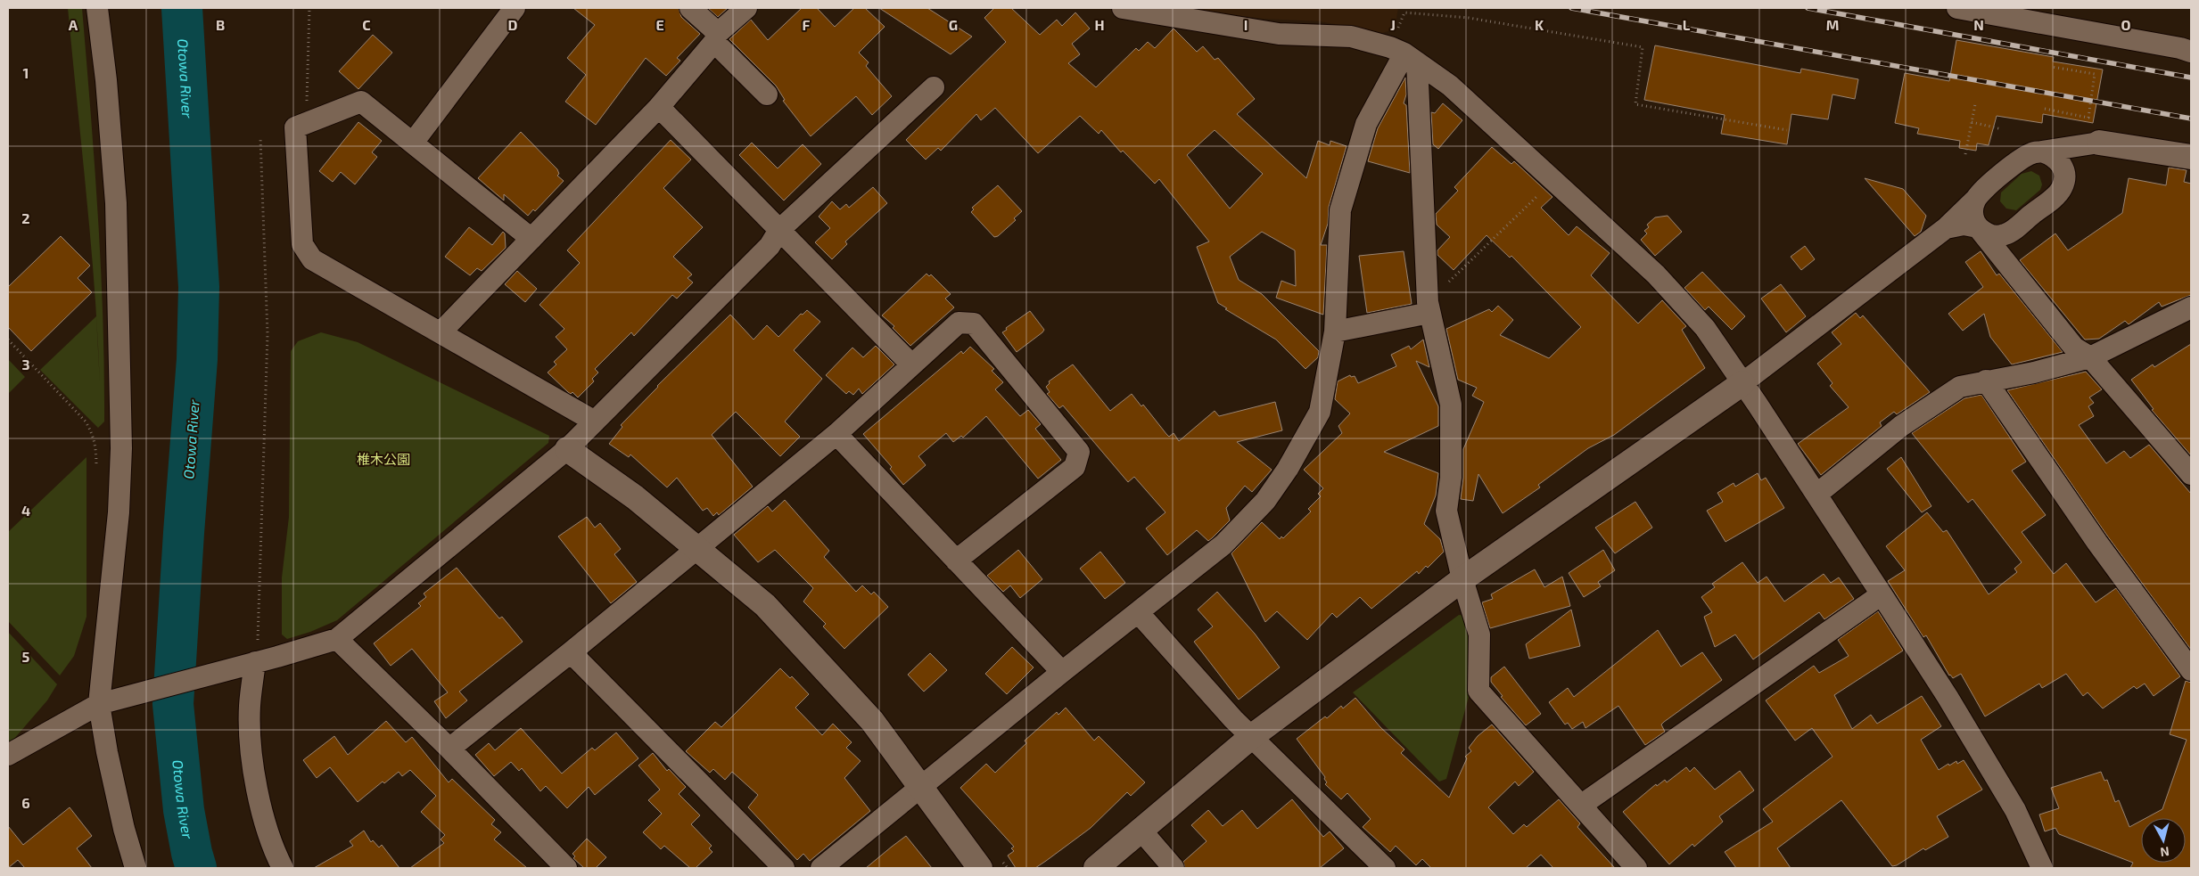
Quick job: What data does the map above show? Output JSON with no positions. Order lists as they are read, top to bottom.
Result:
{
  "water": ["Otowa River"],
  "parks": ["椎木公園"],
  "north": "bottom",
  "grid": {
    "columns": [
      "A",
      "B",
      "C",
      "D",
      "E",
      "F",
      "G",
      "H",
      "I",
      "J",
      "K",
      "L",
      "M",
      "N",
      "O"
    ],
    "rows": [
      "1",
      "2",
      "3",
      "4",
      "5",
      "6"
    ]
  }
}
